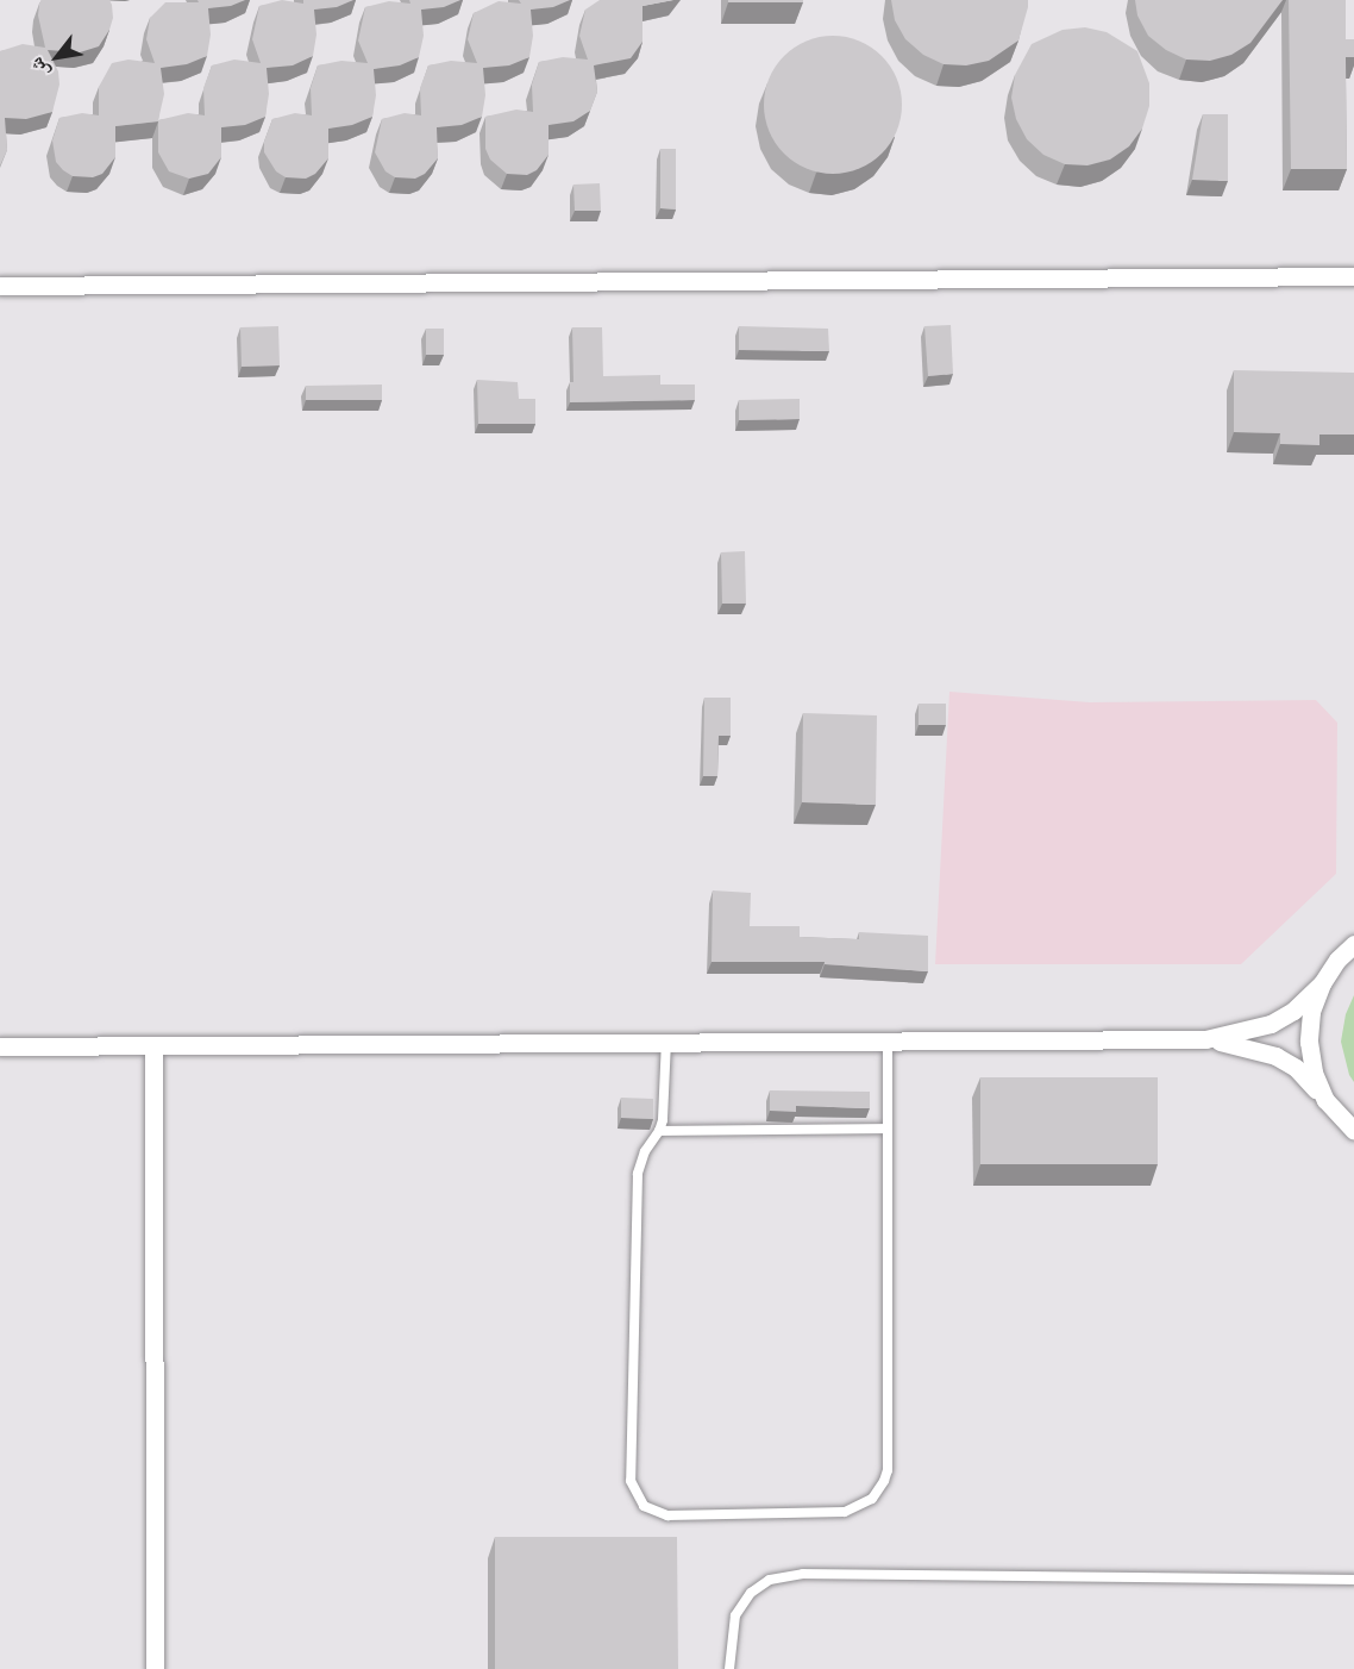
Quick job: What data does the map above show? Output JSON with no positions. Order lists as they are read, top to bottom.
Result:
{
  "north": "bottom left"
}
